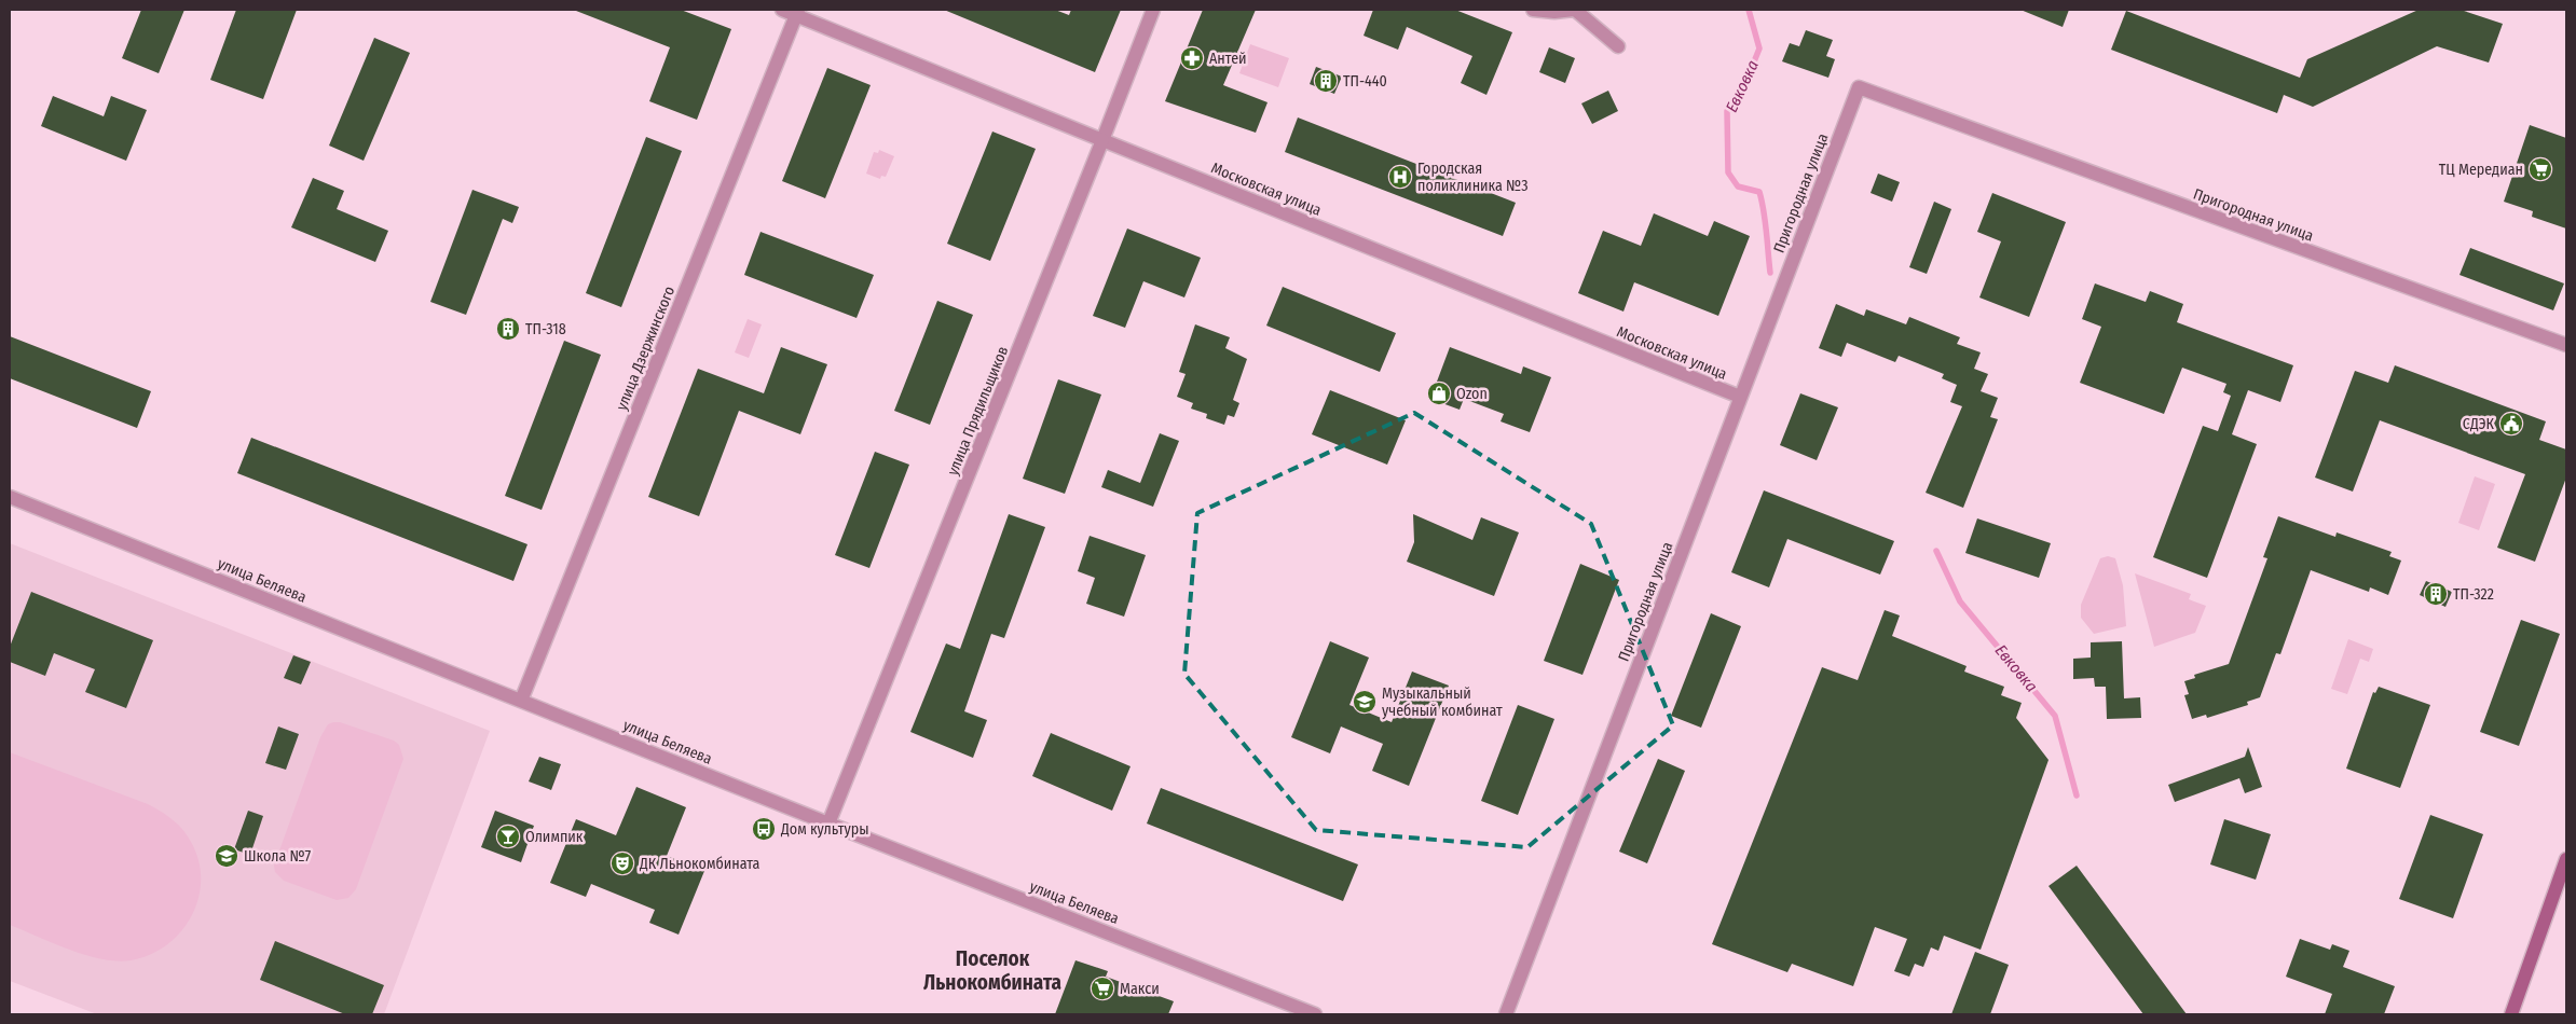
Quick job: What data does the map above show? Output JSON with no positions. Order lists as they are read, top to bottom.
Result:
{
  "streets": {
    "street": [
      "Московская улица",
      "Пригородная улица",
      "улица Дзержинского",
      "улица Прядильщиков",
      "улица Беляева"
    ]
  },
  "crossings": [
    ["Московская улица", "Пригородная улица"],
    ["Московская улица", "улица Дзержинского"],
    ["Московская улица", "улица Прядильщиков"],
    ["улица Дзержинского", "улица Беляева"],
    ["улица Прядильщиков", "улица Беляева"]
  ],
  "districts": ["Поселок Льнокомбината"],
  "water": ["Евковка"],
  "places": {
    "pharmacy": ["Антей"],
    "building": ["ТП-440", "ТП-318", "ТП-322"],
    "supermarket": ["ТЦ Мередиан", "Макси"],
    "hospital": ["Городская поликлиника №3"],
    "shop": ["Ozon"],
    "public building": ["СДЭК"],
    "school or university": ["Музыкальный учебный комбинат", "Школа №7"],
    "bus stop": ["Дом культуры"],
    "bar": ["Олимпик"],
    "theatre": ["ДК Льнокомбината"]
  }
}
